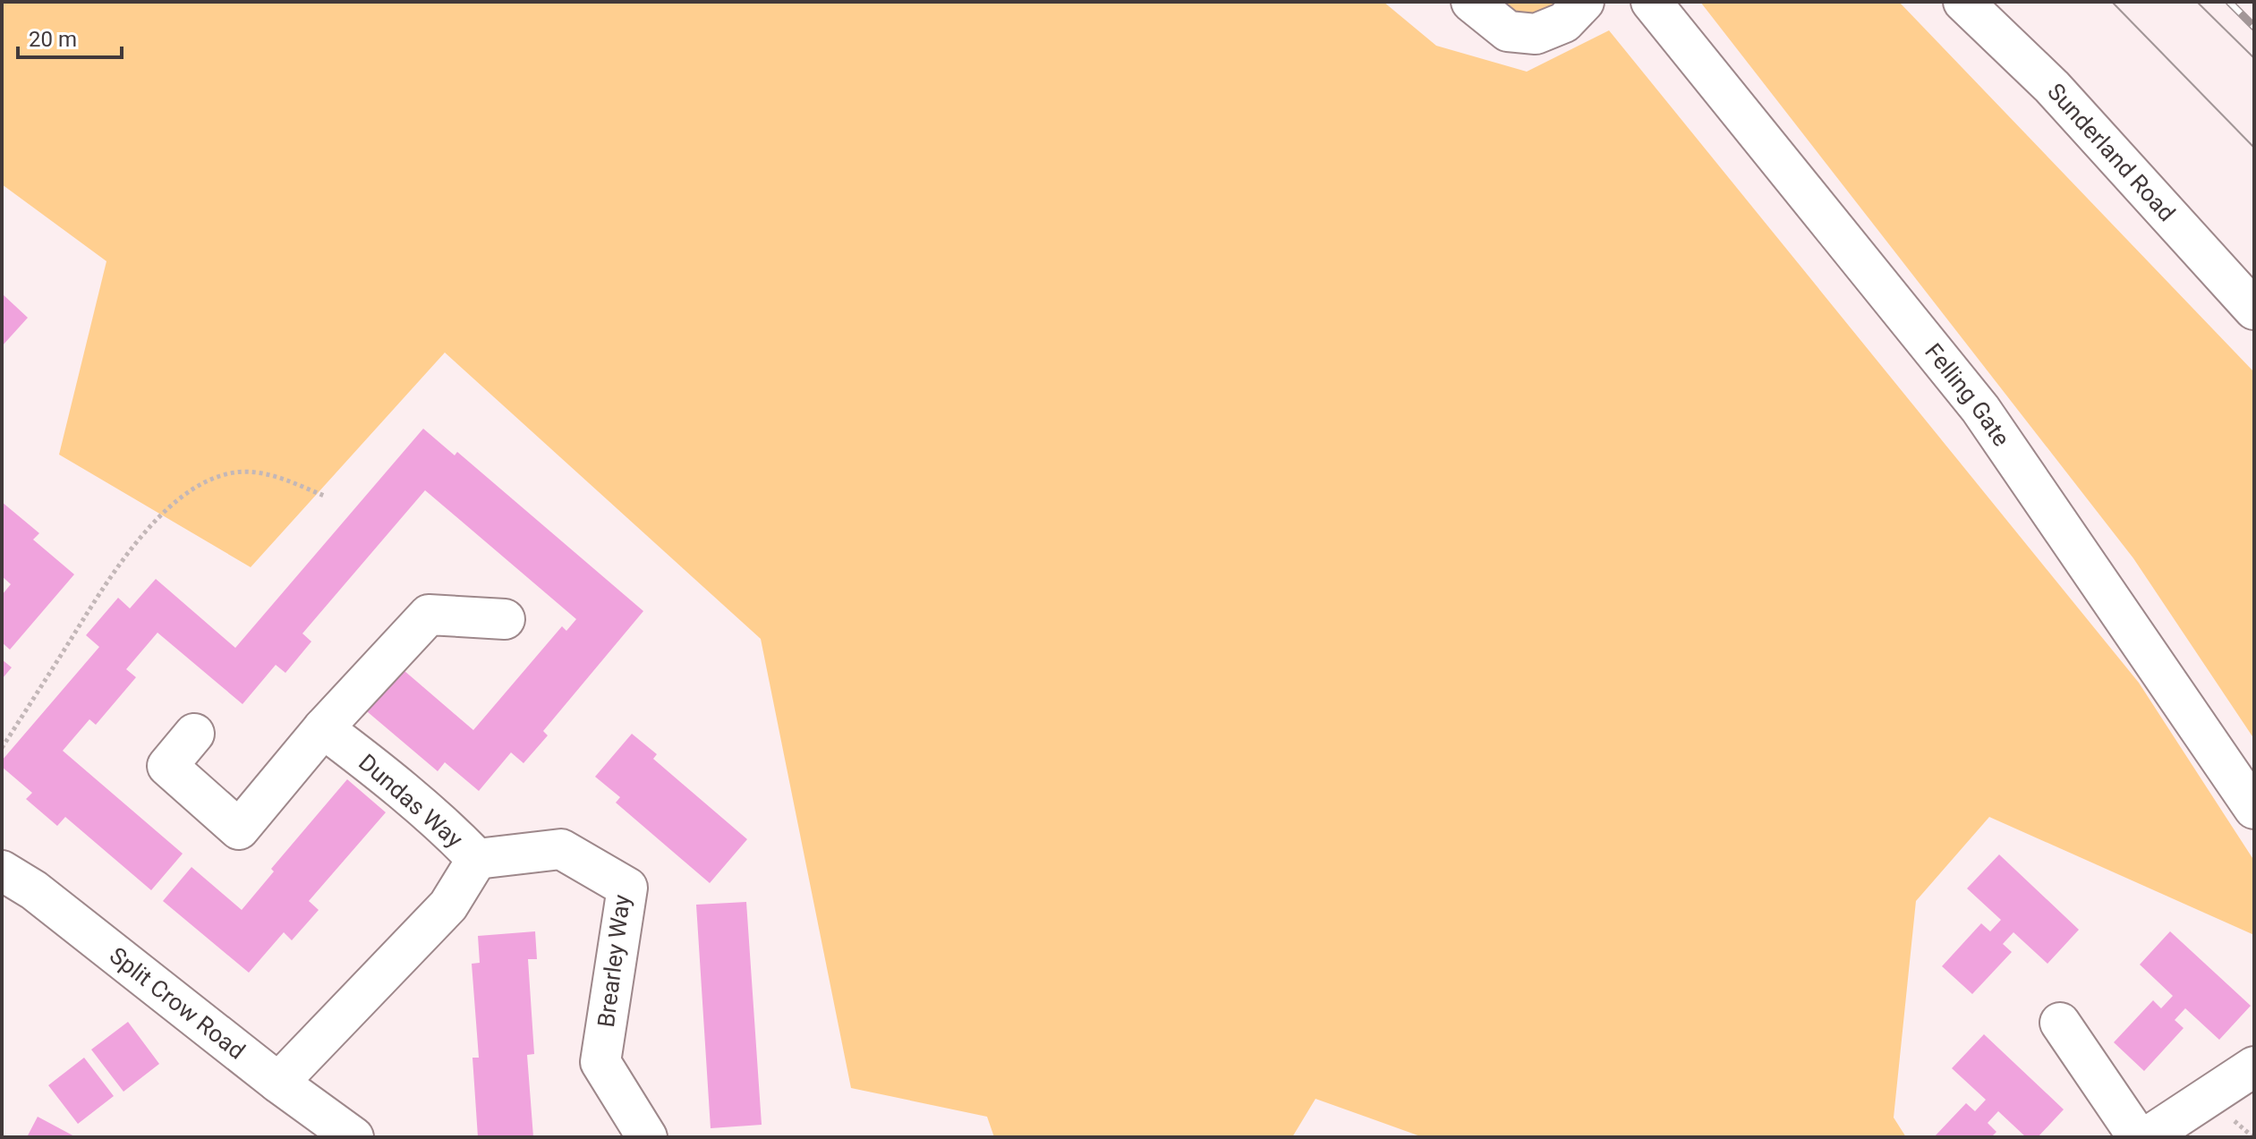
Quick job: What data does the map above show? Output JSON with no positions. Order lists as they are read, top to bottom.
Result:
{
  "streets": {
    "street": [
      "Sunderland Road",
      "Felling Gate",
      "Dundas Way",
      "Brearley Way",
      "Split Crow Road"
    ]
  },
  "crossings": [
    ["Dundas Way", "Brearley Way"],
    ["Dundas Way", "Split Crow Road"]
  ],
  "scale_bar": "20 m"
}
